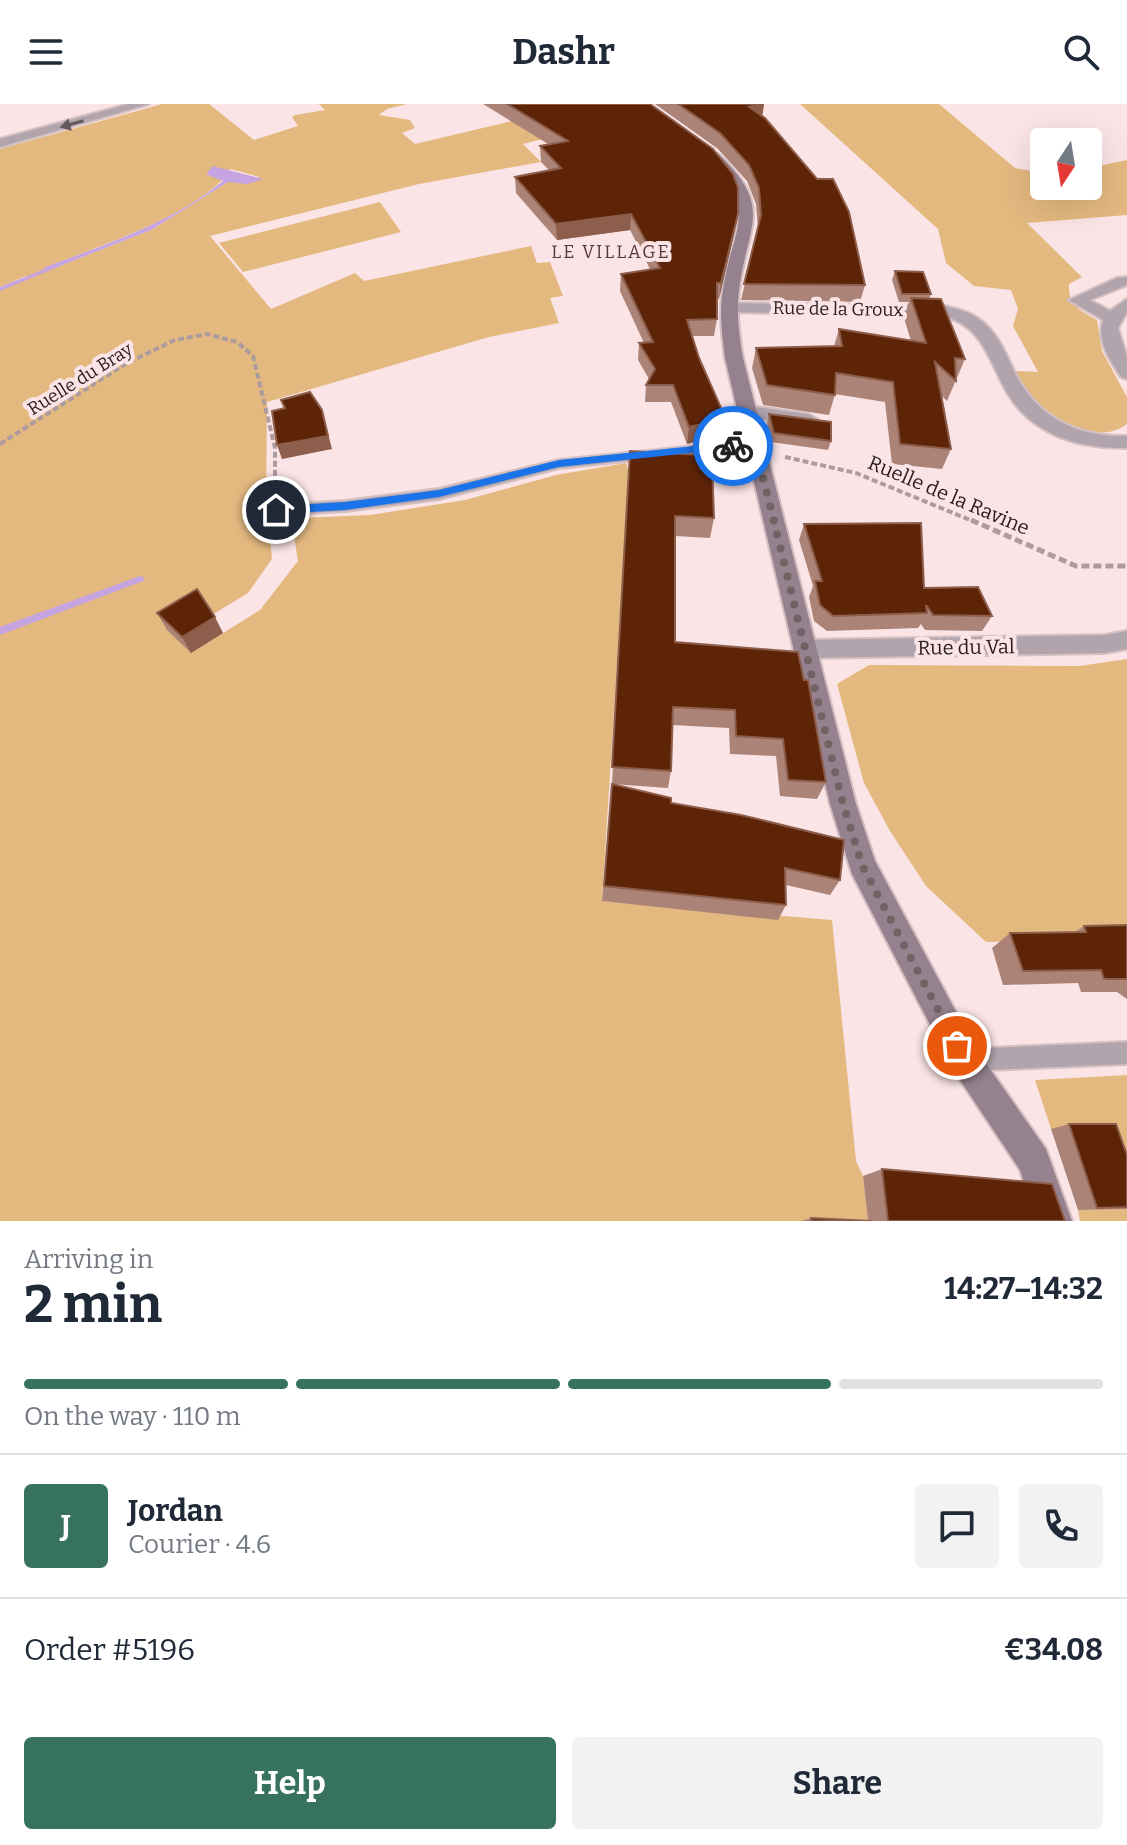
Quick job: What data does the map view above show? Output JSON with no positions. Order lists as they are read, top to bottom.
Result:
{
  "streets": {
    "street": ["Rue de la Groux", "Rue du Val"],
    "path": ["Ruelle du Bray", "Ruelle de la Ravine"]
  },
  "districts": ["LE VILLAGE"],
  "north": "bottom",
  "page": {
    "header": "Dashr",
    "heading": ["2 min", "Arriving in", "14:27–14:32"],
    "panel": [
      "Jordan",
      "Courier · 4.6",
      "Order #5196",
      "€34.08"
    ],
    "bar": "On the way · 110 m",
    "round": "J",
    "buttons": ["Help", "Share"]
  }
}
